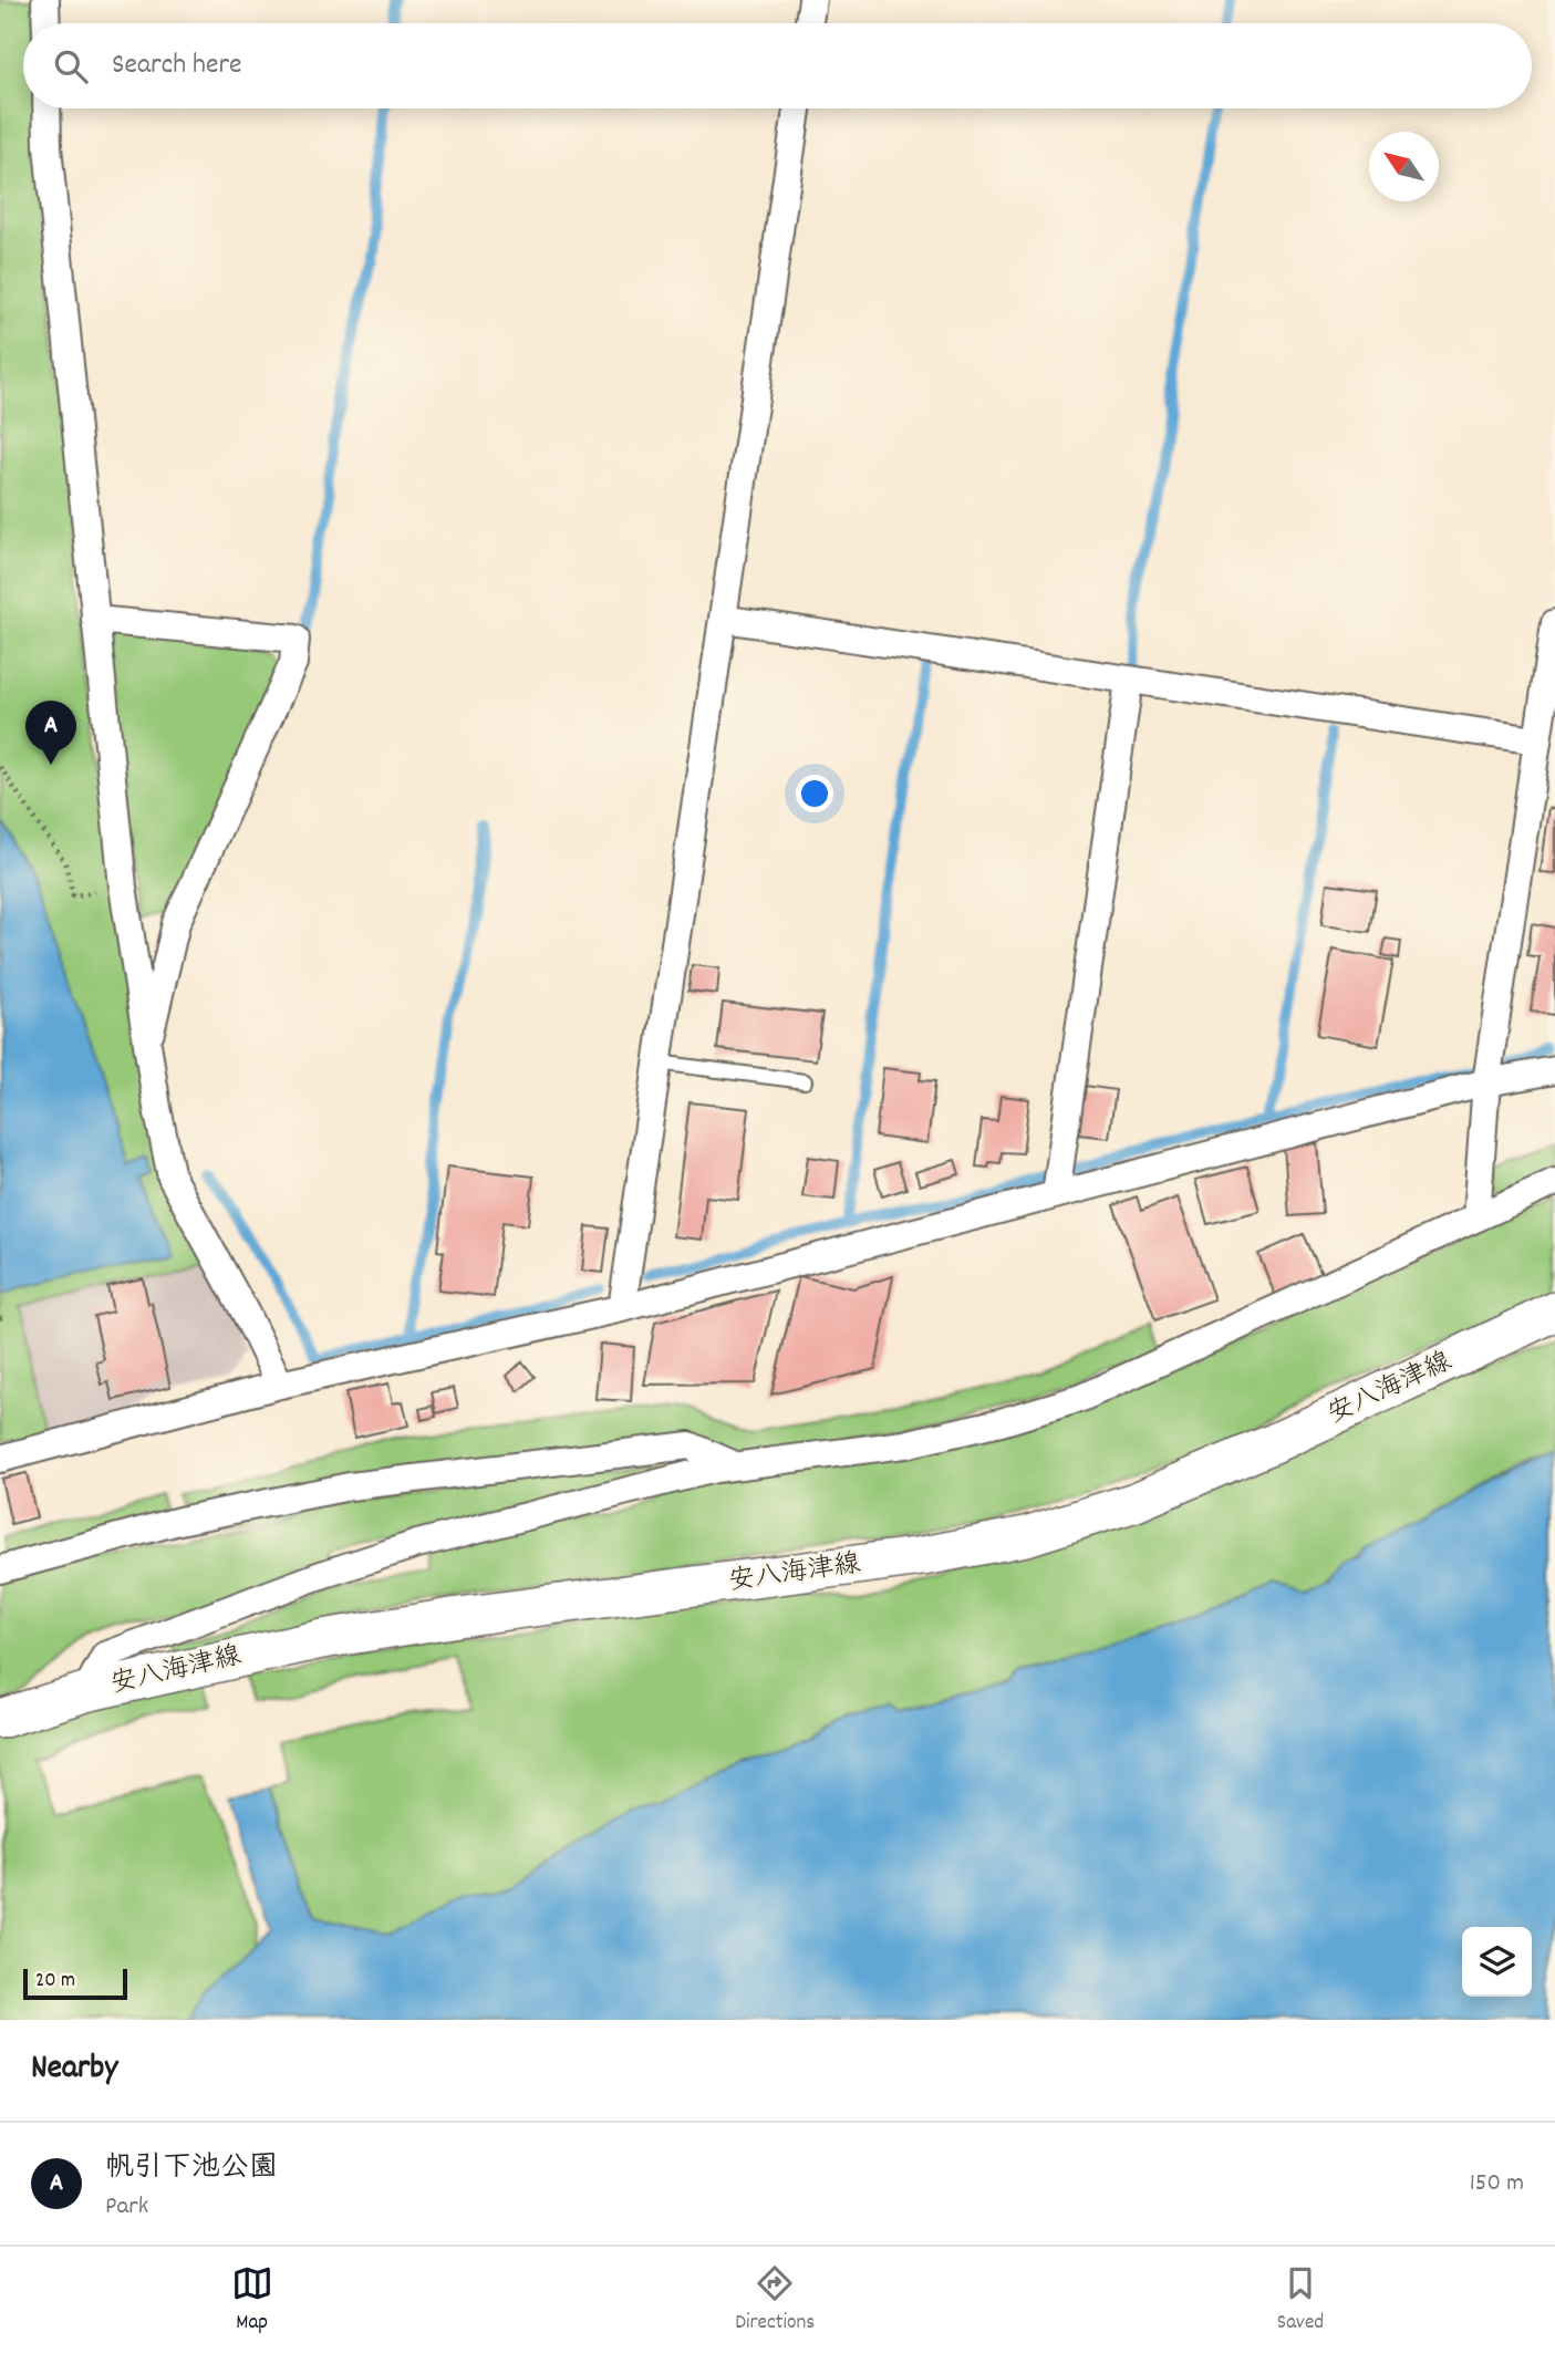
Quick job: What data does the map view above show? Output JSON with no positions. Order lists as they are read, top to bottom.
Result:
{
  "streets": {
    "main road": ["安八海津線"]
  },
  "scale_bar": "20 m",
  "north": "top left",
  "page": {
    "search": "Search here",
    "pins": "A",
    "scale": "20 m",
    "heading": "Nearby",
    "list": [
      {
        "mark": "A",
        "name": "帆引下池公園",
        "note": "Park",
        "value": "150 m"
      }
    ],
    "nav": ["Map", "Directions", "Saved"]
  }
}
